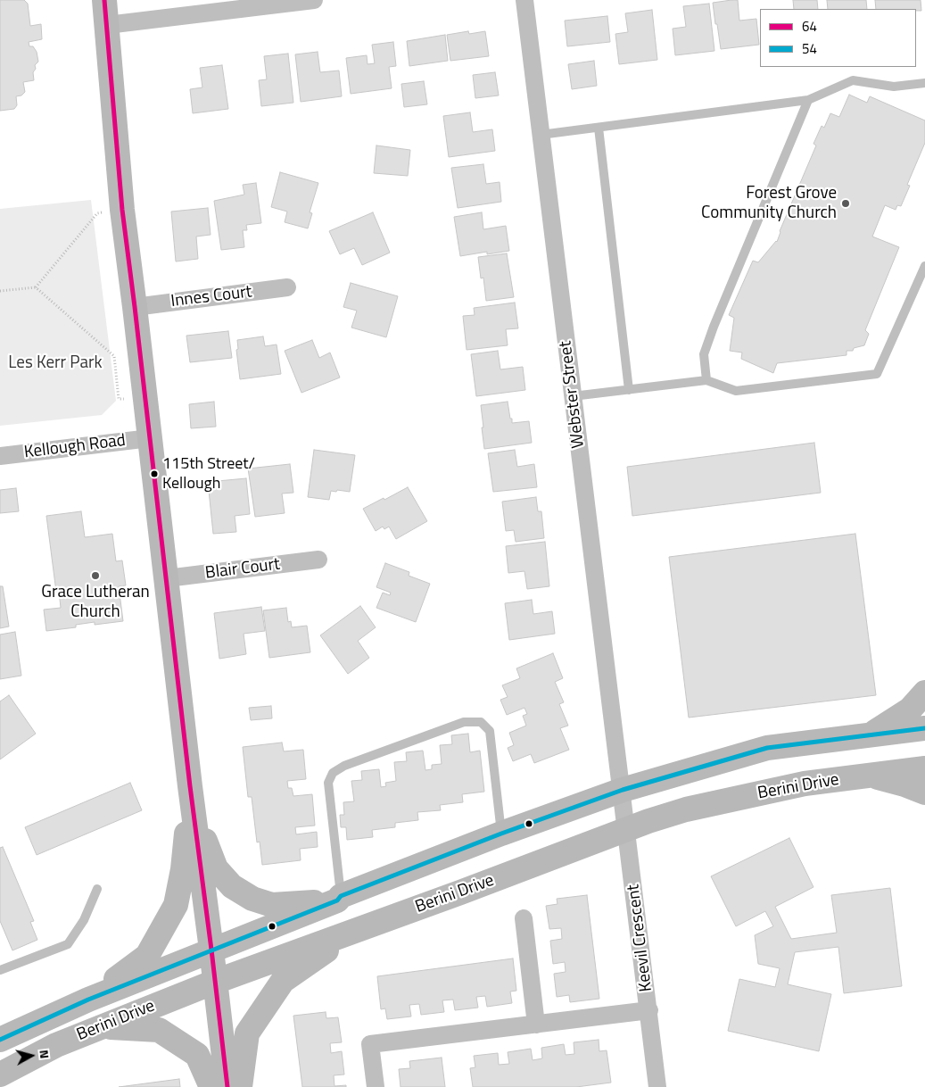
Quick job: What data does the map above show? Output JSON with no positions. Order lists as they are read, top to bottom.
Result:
{
  "streets": {
    "street": [
      "Innes Court",
      "Webster Street",
      "Kellough Road",
      "Blair Court",
      "Berini Drive",
      "Keevil Crescent"
    ]
  },
  "crossings": [
    ["Webster Street", "Berini Drive"],
    ["Webster Street", "Keevil Crescent"],
    ["Berini Drive", "Keevil Crescent"]
  ],
  "parks": ["Les Kerr Park"],
  "places": ["Forest Grove Community Church", "115th Street/ Kellough", "Grace Lutheran Church"],
  "lines": ["transit line 64", "transit line 54"],
  "legend": ["64", "54"],
  "north": "right"
}
